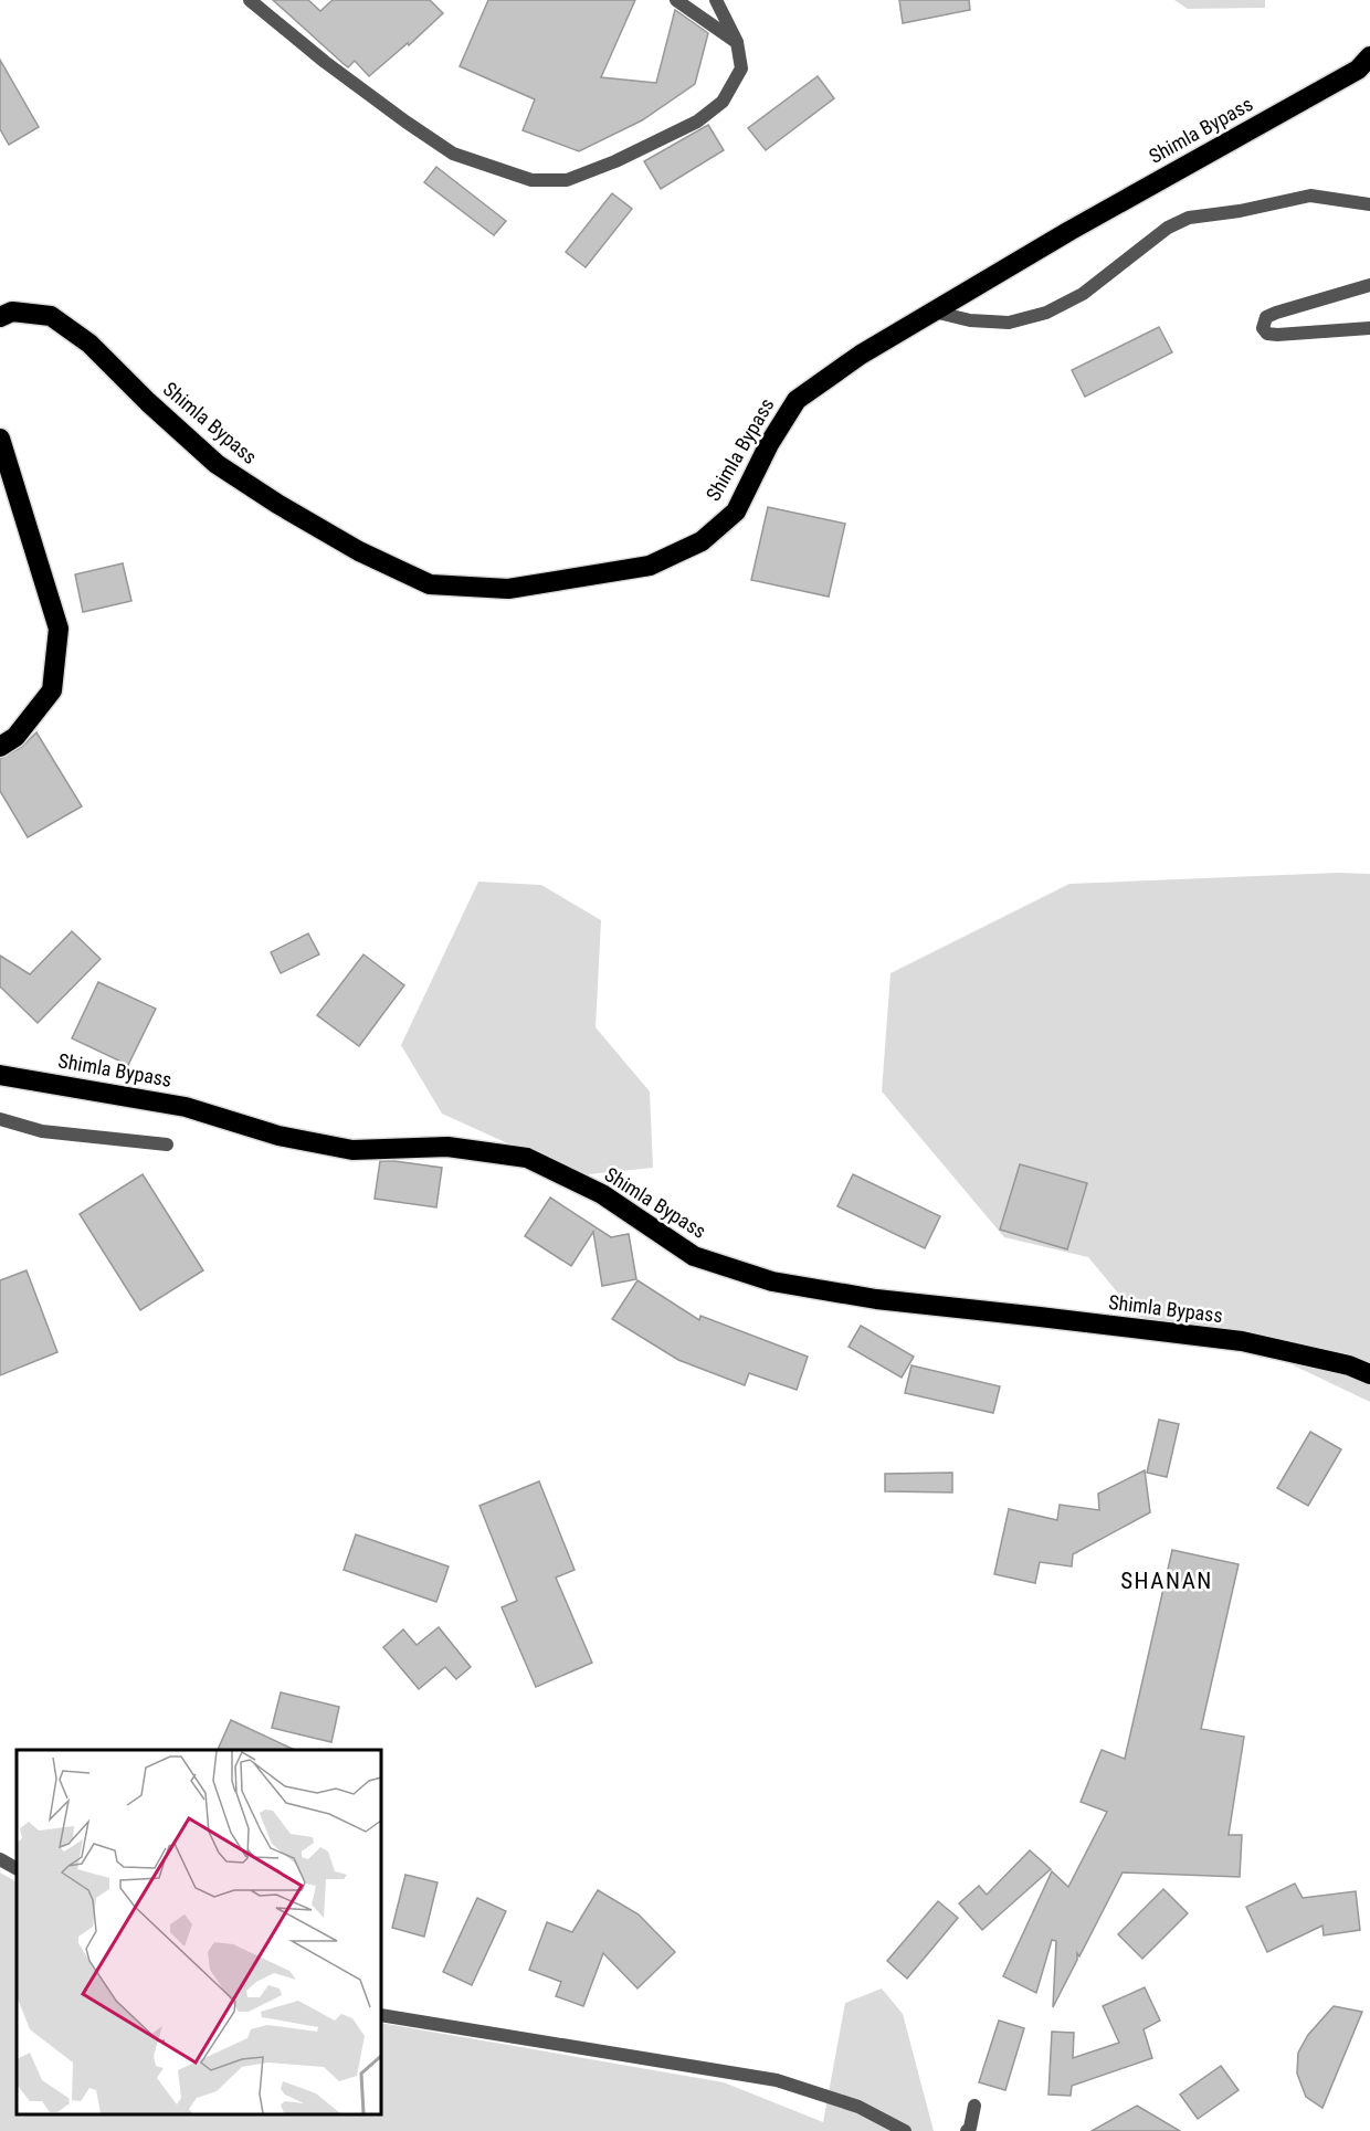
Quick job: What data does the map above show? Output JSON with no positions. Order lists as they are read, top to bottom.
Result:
{
  "streets": {
    "highway": ["Shimla Bypass"]
  },
  "districts": ["SHANAN"]
}
